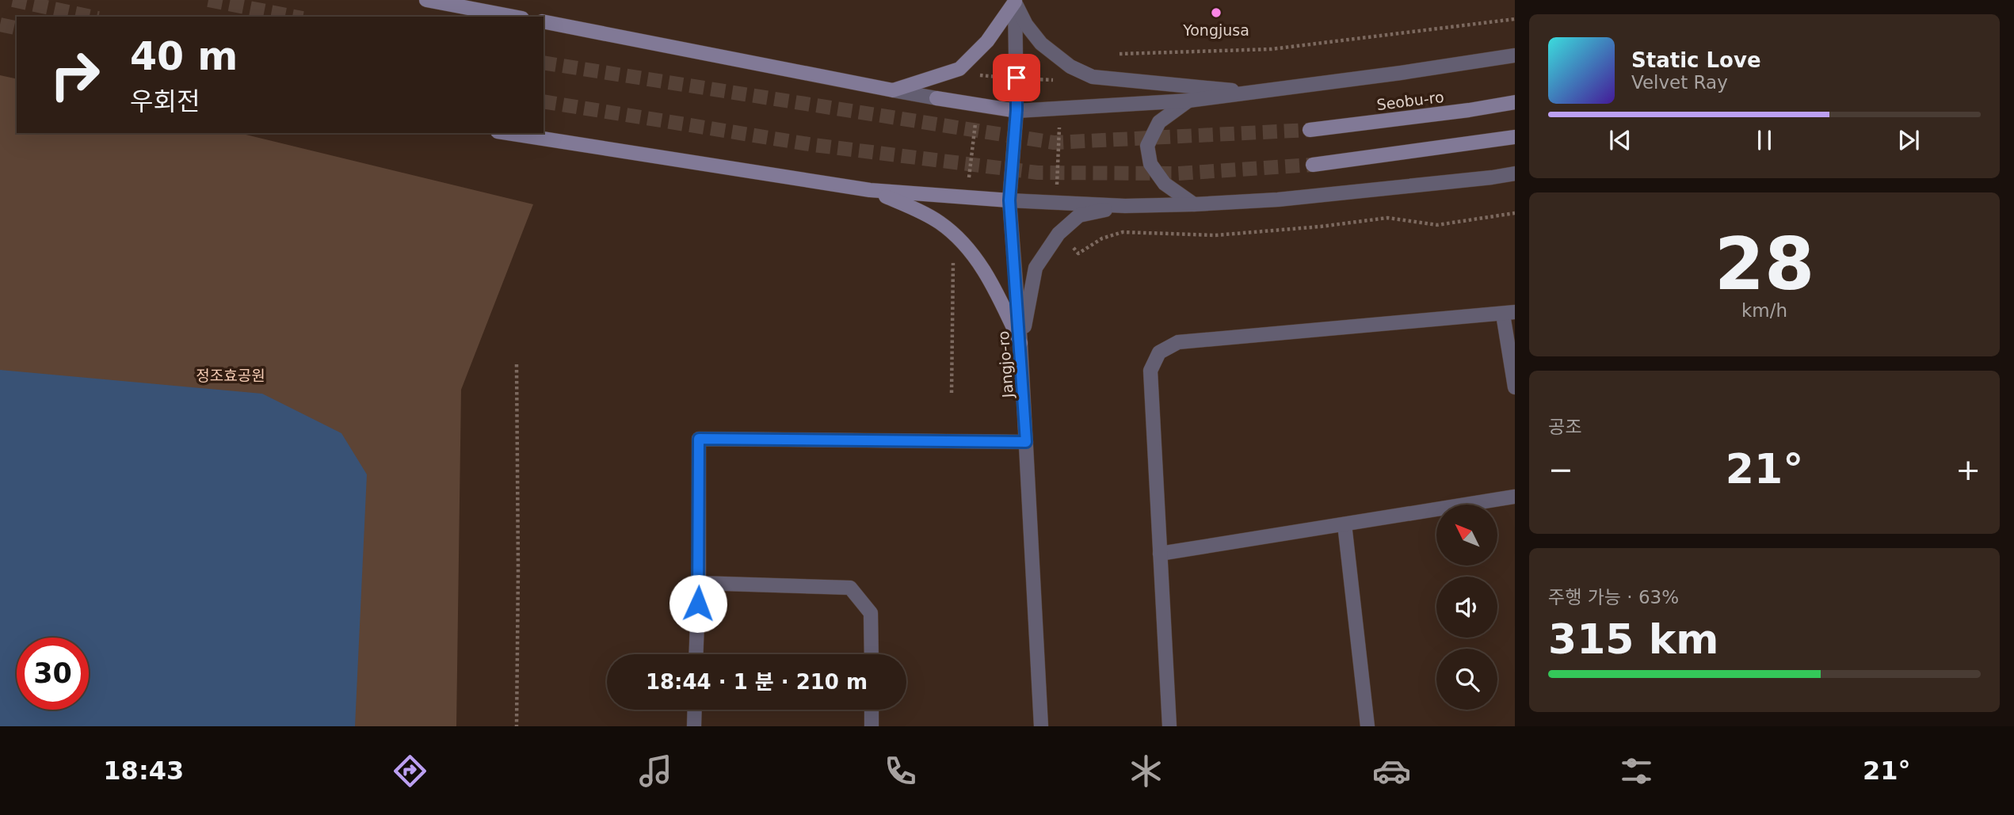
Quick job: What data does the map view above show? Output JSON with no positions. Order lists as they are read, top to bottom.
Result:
{
  "streets": {
    "main road": ["Seobu-ro"],
    "street": ["Jangjo-ro"]
  },
  "parks": ["정조효공원"],
  "places": ["Yongjusa"],
  "north": "top left",
  "page": {
    "turn": ["40 m", "우회전"],
    "song": ["Static Love", "Velvet Ray"],
    "tile": [
      ["28", "km/h"],
      "공조",
      ["주행 가능 · 63%", "315 km"]
    ],
    "heat": ["−", "21°", "+"],
    "limit": "30",
    "trip": "18:44 · 1 분 · 210 m",
    "tabs": ["18:43", "21°"]
  }
}
